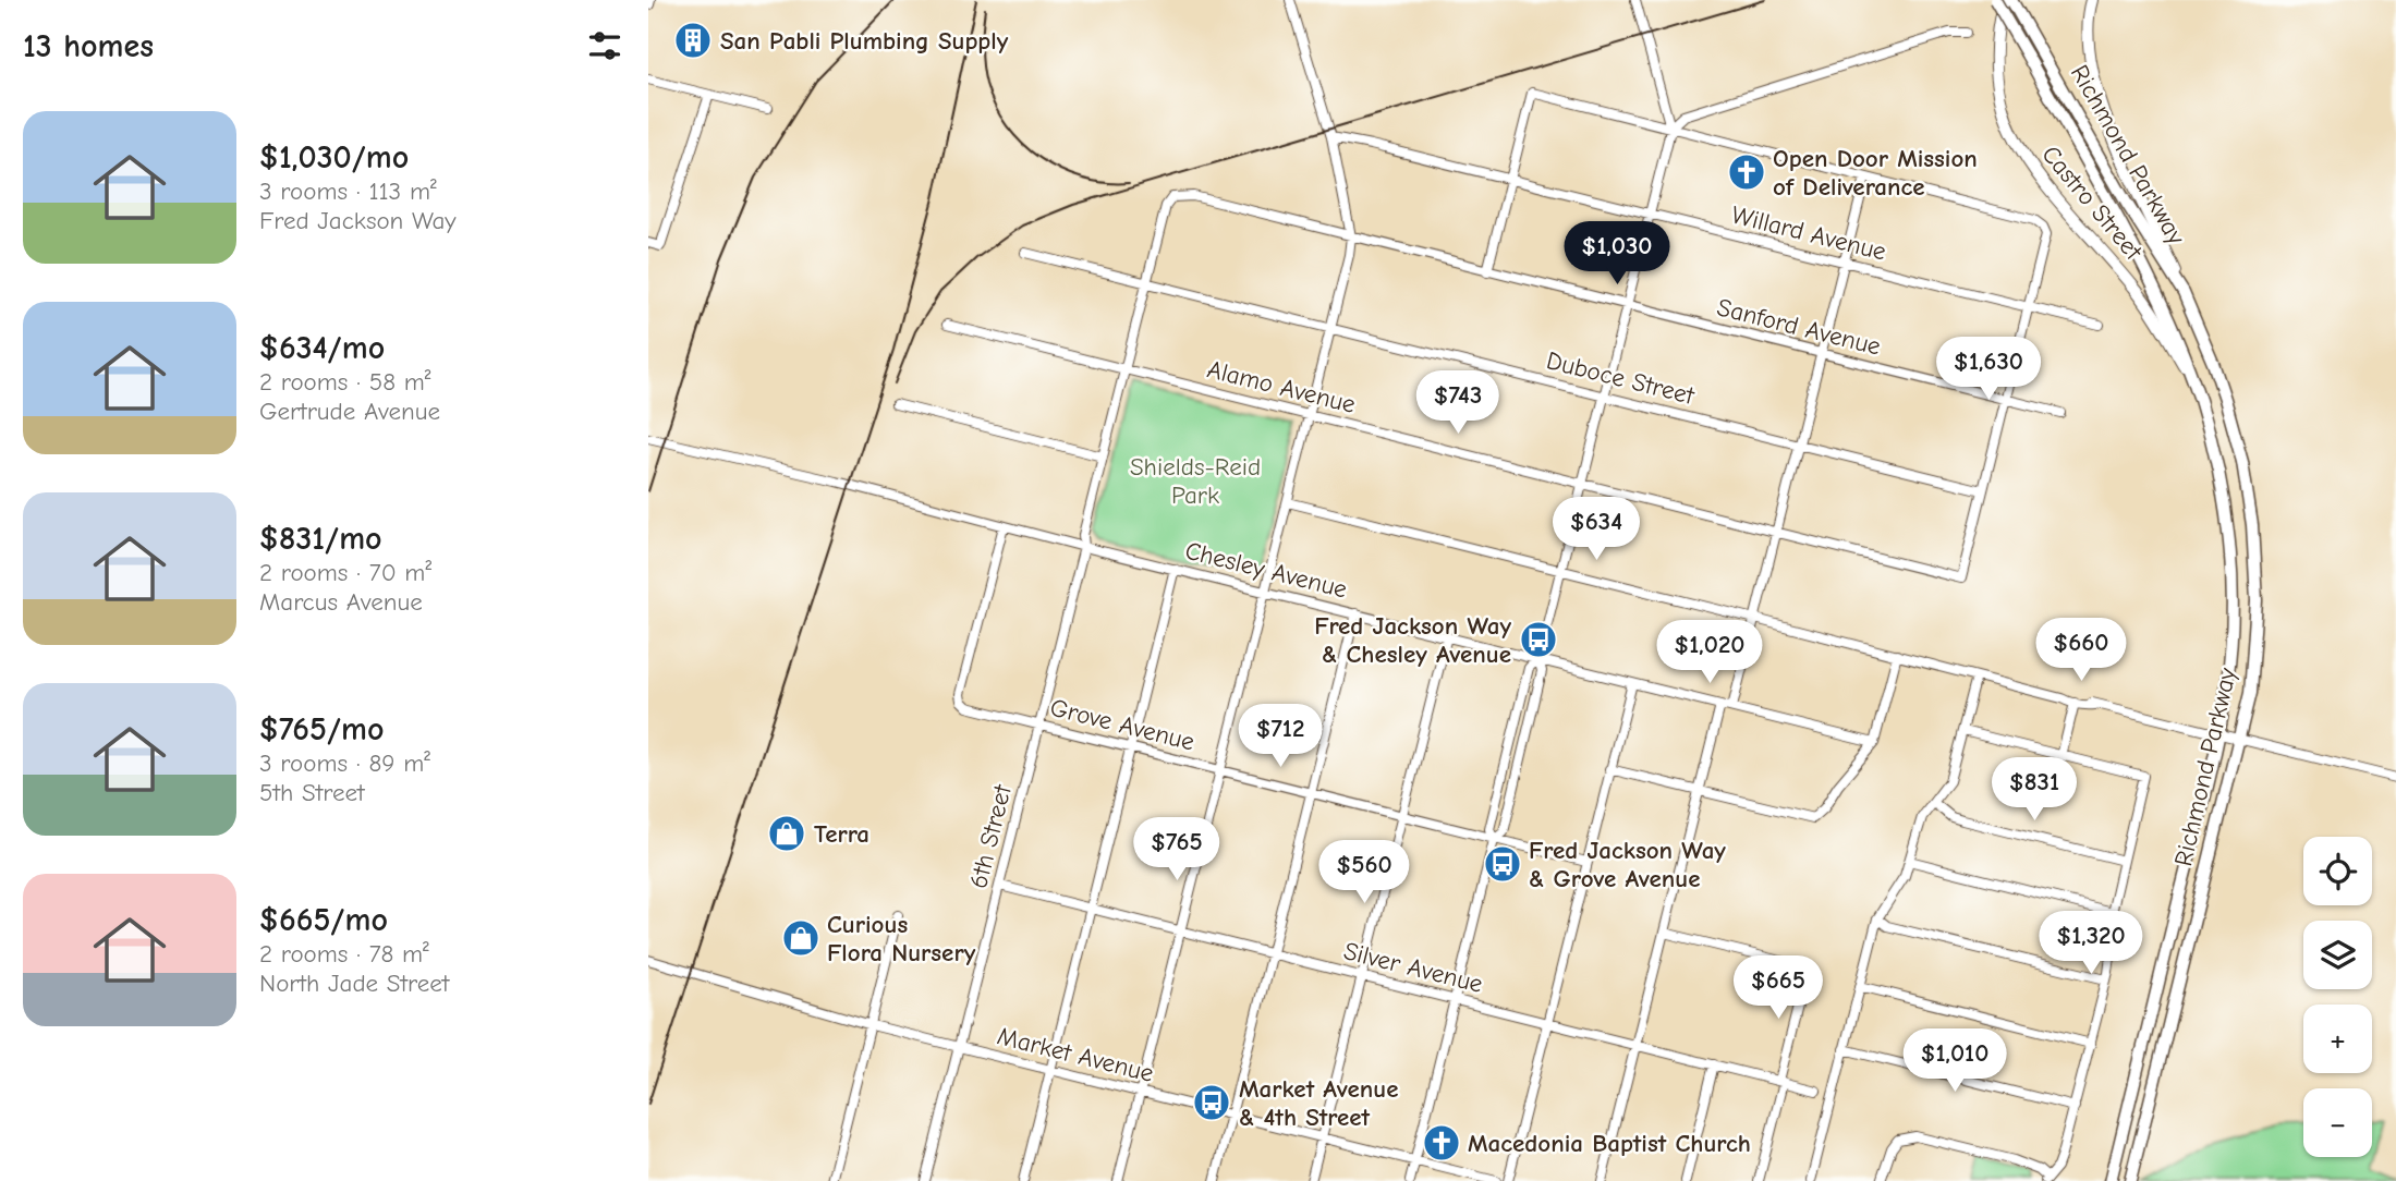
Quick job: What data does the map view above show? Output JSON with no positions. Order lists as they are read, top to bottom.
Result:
{
  "streets": {
    "highway": ["Richmond Parkway"],
    "main road": ["Castro Street"],
    "street": [
      "Willard Avenue",
      "Sanford Avenue",
      "Duboce Street",
      "Alamo Avenue",
      "Chesley Avenue",
      "Grove Avenue",
      "6th Street",
      "Silver Avenue",
      "Market Avenue"
    ]
  },
  "crossings": [
    ["Richmond Parkway", "Castro Street"],
    ["Sanford Avenue", "6th Street"],
    ["Duboce Street", "Alamo Avenue"],
    ["Duboce Street", "6th Street"],
    ["Alamo Avenue", "6th Street"],
    ["Chesley Avenue", "Grove Avenue"],
    ["Chesley Avenue", "6th Street"],
    ["Grove Avenue", "6th Street"],
    ["6th Street", "Silver Avenue"],
    ["6th Street", "Market Avenue"]
  ],
  "parks": ["Shields-Reid Park"],
  "places": {
    "building": ["San Pabli Plumbing Supply"],
    "church": ["Open Door Mission of Deliverance", "Macedonia Baptist Church"],
    "bus stop": ["Fred Jackson Way & Chesley Avenue", "Fred Jackson Way & Grove Avenue", "Market Avenue & 4th Street"],
    "shop": ["Terra", "Curious Flora Nursery"]
  },
  "page": {
    "heading": "13 homes",
    "list": [
      {
        "name": "$1,030/mo",
        "note": "3 rooms · 113 m² · Fred Jackson Way"
      },
      {
        "name": "$634/mo",
        "note": "2 rooms · 58 m² · Gertrude Avenue"
      },
      {
        "name": "$831/mo",
        "note": "2 rooms · 70 m² · Marcus Avenue"
      },
      {
        "name": "$765/mo",
        "note": "3 rooms · 89 m² · 5th Street"
      },
      {
        "name": "$665/mo",
        "note": "2 rooms · 78 m² · North Jade Street"
      }
    ],
    "price": [
      "$1,030",
      "$1,630",
      "$743",
      "$634",
      "$660",
      "$1,020",
      "$712",
      "$831",
      "$765",
      "$560",
      "$1,320",
      "$665",
      "$1,010"
    ],
    "map_buttons": ["+", "−"]
  }
}
